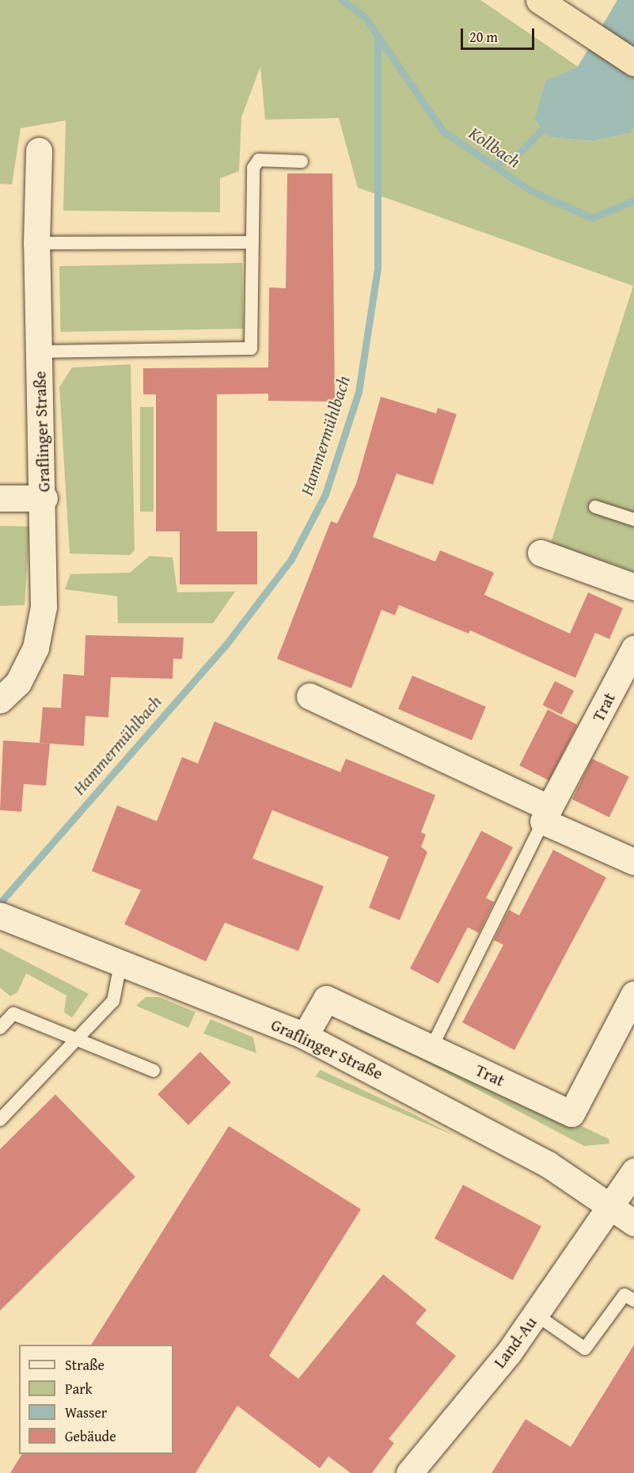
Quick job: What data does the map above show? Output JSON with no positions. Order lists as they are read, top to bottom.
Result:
{
  "streets": {
    "street": ["Graflinger Straße", "Trat", "Land-Au"]
  },
  "crossings": [
    ["Graflinger Straße", "Trat"],
    ["Graflinger Straße", "Land-Au"]
  ],
  "water": ["Kollbach", "Hammermühlbach"],
  "legend": [
    "Straße",
    "Park",
    "Wasser",
    "Gebäude"
  ],
  "scale_bar": "20 m"
}
